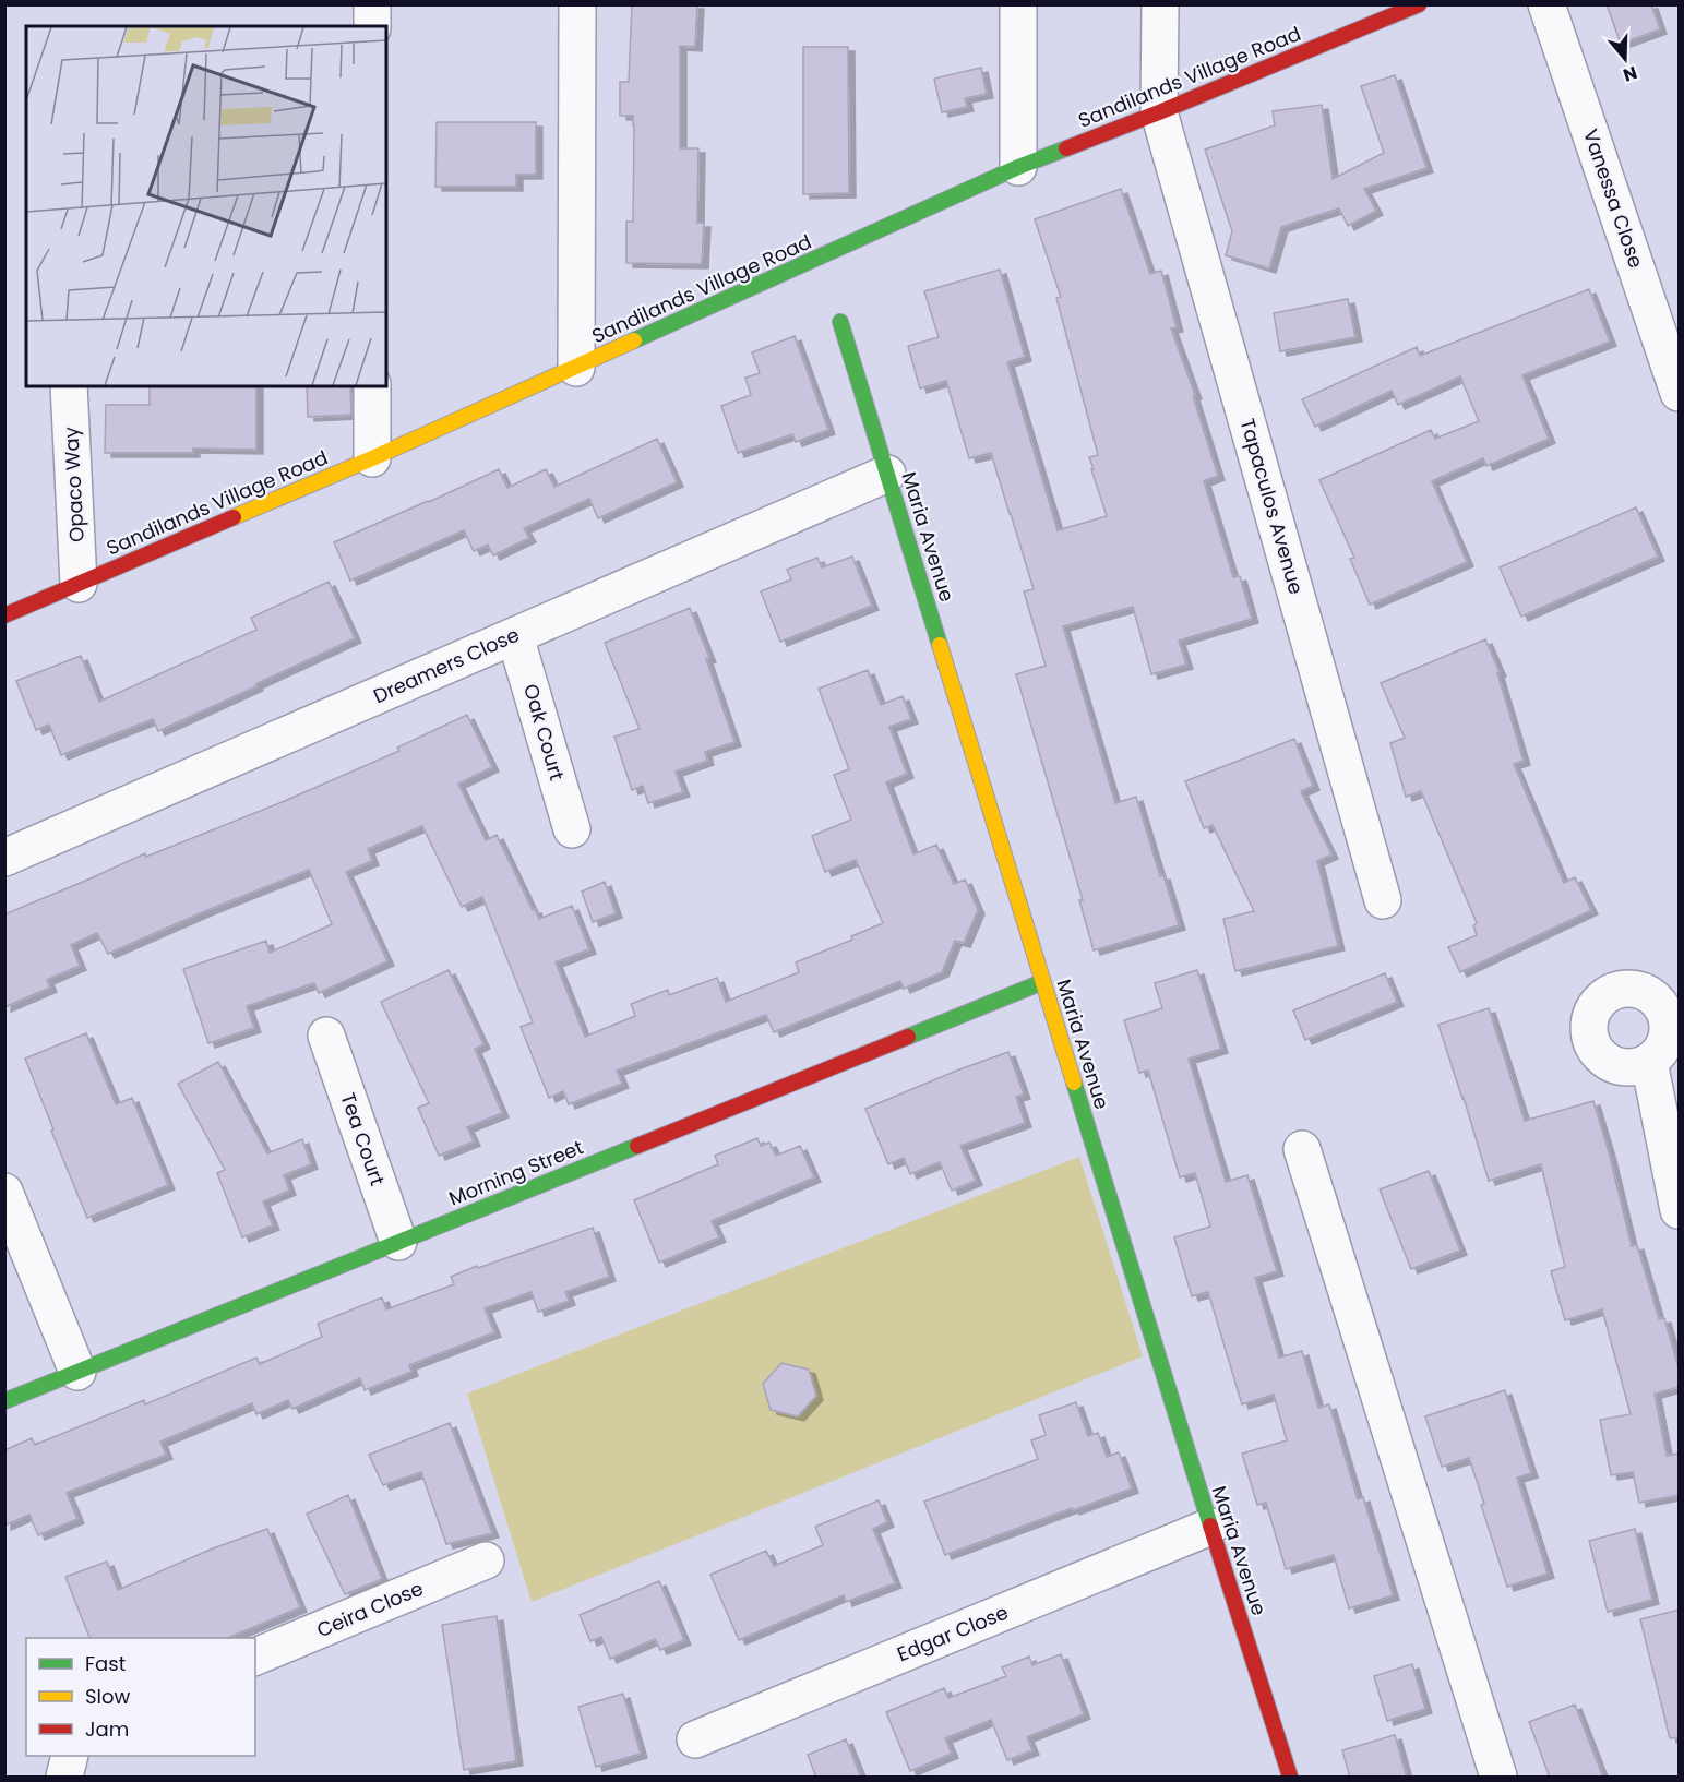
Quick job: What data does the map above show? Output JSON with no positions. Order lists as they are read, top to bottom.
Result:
{
  "streets": {
    "street": [
      "Sandilands Village Road",
      "Vanessa Close",
      "Opaco Way",
      "Tapaculos Avenue",
      "Maria Avenue",
      "Dreamers Close",
      "Oak Court",
      "Tea Court",
      "Morning Street",
      "Ceira Close",
      "Edgar Close"
    ]
  },
  "crossings": [
    ["Sandilands Village Road", "Opaco Way"],
    ["Sandilands Village Road", "Tapaculos Avenue"],
    ["Maria Avenue", "Dreamers Close"],
    ["Maria Avenue", "Morning Street"],
    ["Maria Avenue", "Edgar Close"],
    ["Dreamers Close", "Oak Court"],
    ["Tea Court", "Morning Street"]
  ],
  "legend": ["Fast", "Slow", "Jam"],
  "north": "bottom"
}
